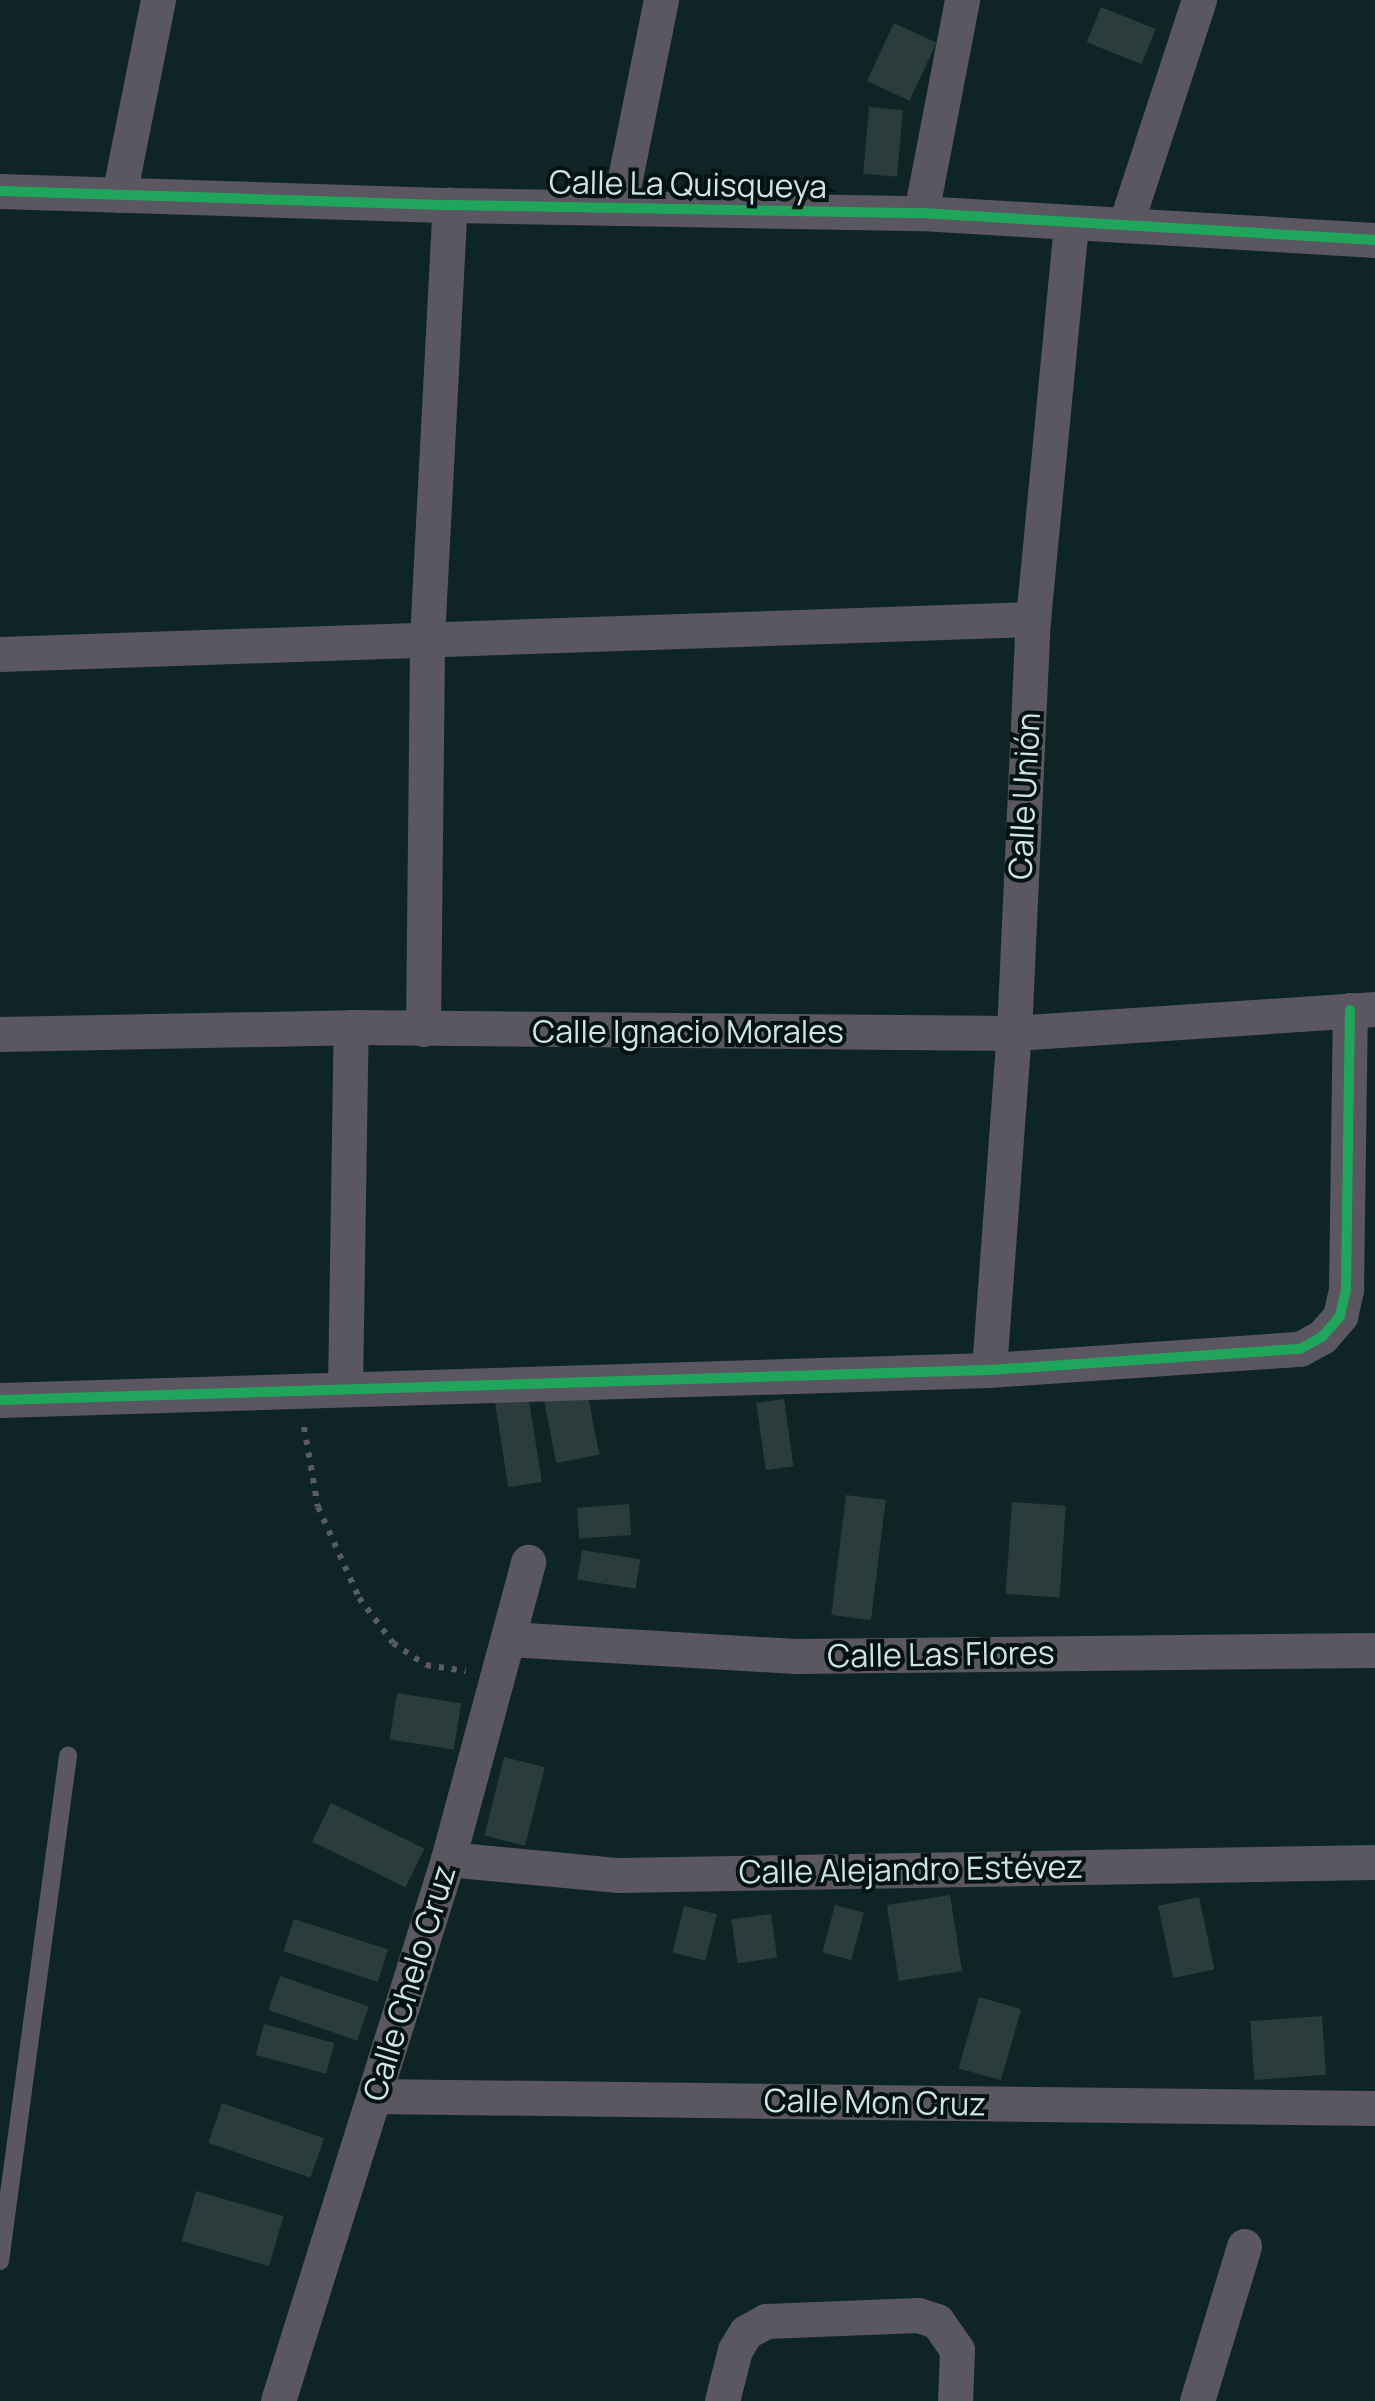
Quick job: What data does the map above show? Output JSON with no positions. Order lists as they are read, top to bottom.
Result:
{
  "streets": {
    "street": [
      "Calle La Quisqueya",
      "Calle Unión",
      "Calle Ignacio Morales",
      "Calle Las Flores",
      "Calle Alejandro Estévez",
      "Calle Chelo Cruz",
      "Calle Mon Cruz"
    ]
  },
  "crossings": [
    ["Calle La Quisqueya", "Calle Unión"],
    ["Calle Unión", "Calle Ignacio Morales"],
    ["Calle Las Flores", "Calle Chelo Cruz"],
    ["Calle Alejandro Estévez", "Calle Chelo Cruz"],
    ["Calle Chelo Cruz", "Calle Mon Cruz"]
  ]
}
